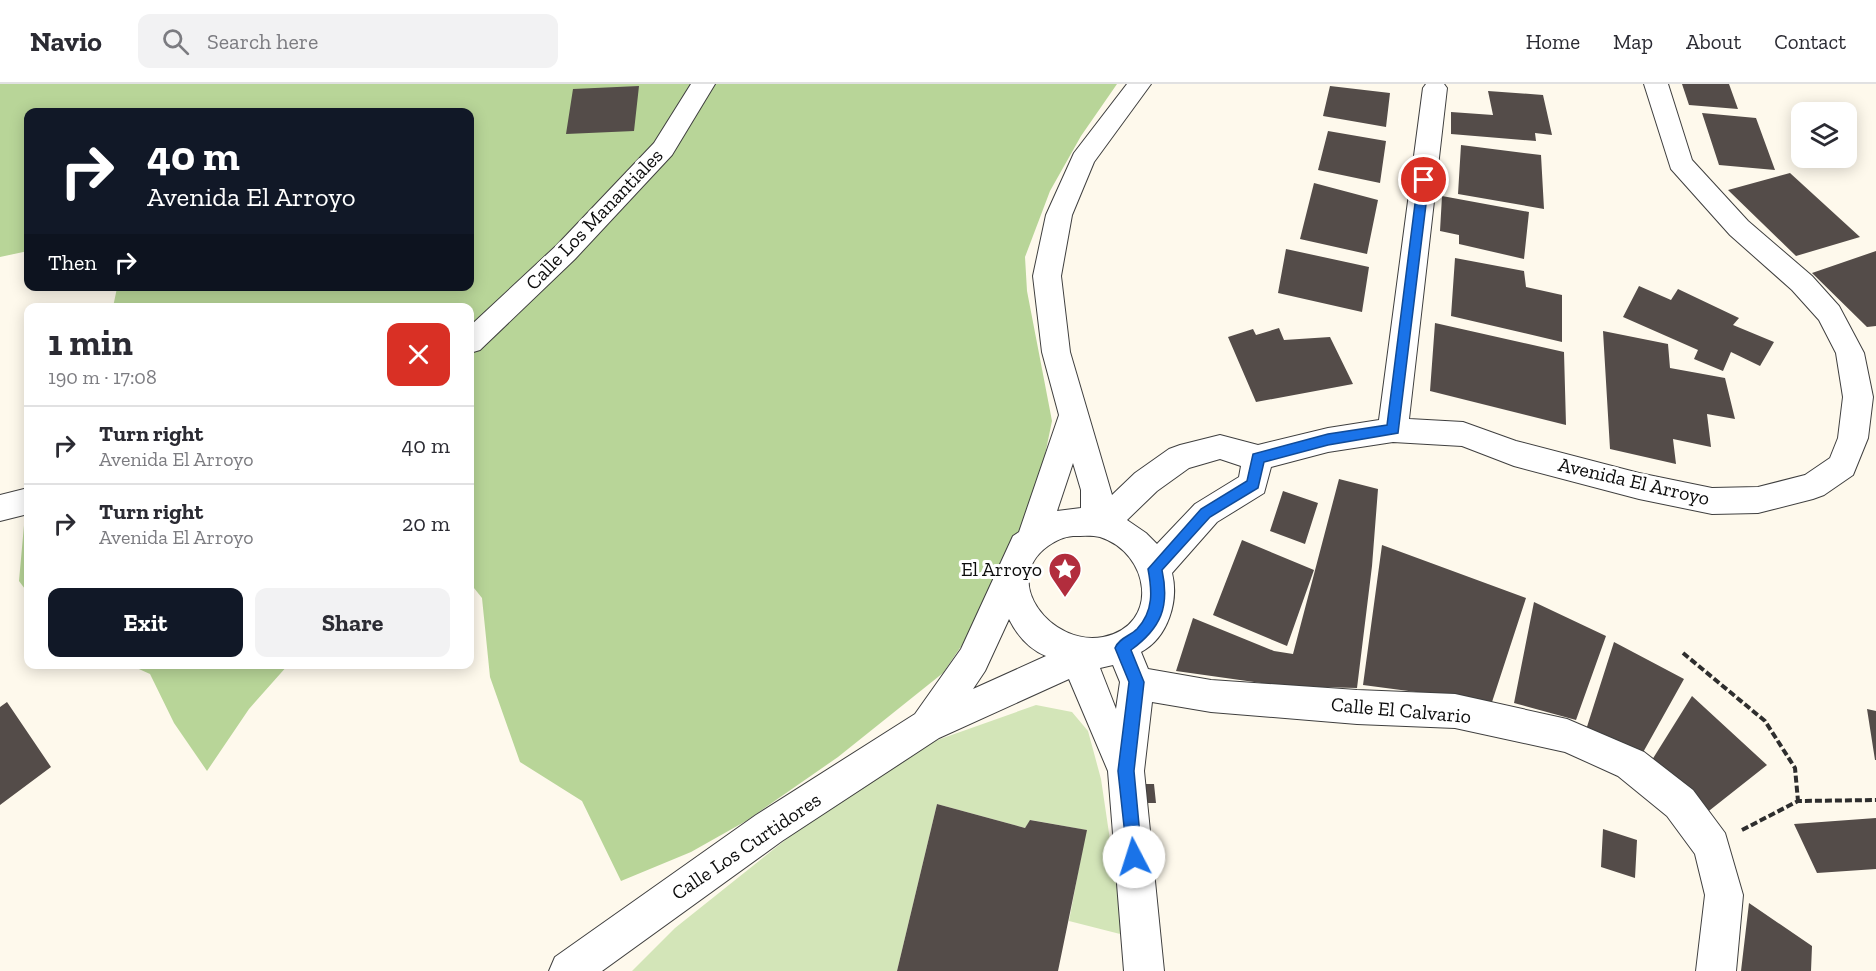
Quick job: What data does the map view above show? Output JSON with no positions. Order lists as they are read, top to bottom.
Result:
{
  "streets": {
    "street": [
      "Calle Los Manantiales",
      "Avenida El Arroyo",
      "Calle El Calvario",
      "Calle Los Curtidores"
    ]
  },
  "places": {
    "place": ["El Arroyo"]
  },
  "page": {
    "header": "Navio",
    "search": "Search here",
    "nav": [
      "Home",
      "Map",
      "About",
      "Contact"
    ],
    "turn": ["40 m", "Avenida El Arroyo"],
    "then": "Then",
    "heading": ["1 min", "190 m · 17:08"],
    "list": [
      {
        "name": "Turn right",
        "note": "Avenida El Arroyo",
        "value": "40 m"
      },
      {
        "name": "Turn right",
        "note": "Avenida El Arroyo",
        "value": "20 m"
      }
    ],
    "buttons": ["Exit", "Share"]
  }
}
